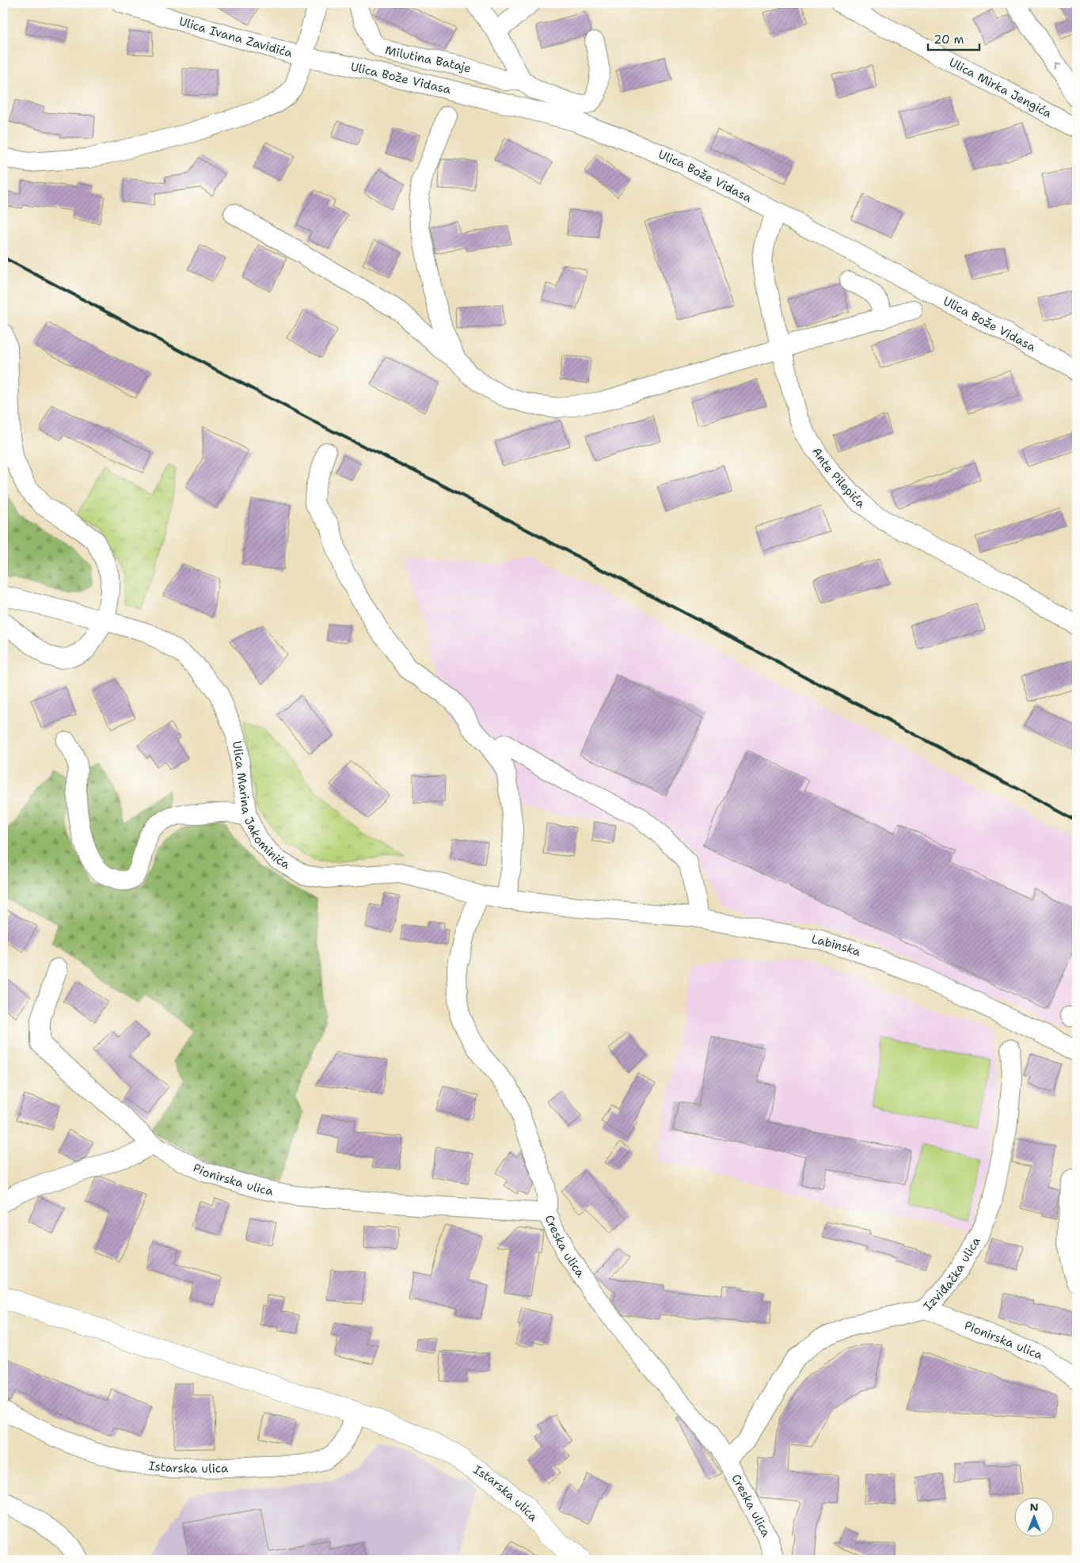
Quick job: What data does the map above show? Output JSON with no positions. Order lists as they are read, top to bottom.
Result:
{
  "streets": {
    "main road": ["Istarska ulica"],
    "street": [
      "Ulica Ivana Zavidića",
      "Milutina Bataje",
      "Ulica Bože Vidasa",
      "Ulica Mirka Jengića",
      "Ante Pilepića",
      "Ulica Marina Jakominića",
      "Labinska",
      "Pionirska ulica",
      "Creska ulica",
      "Izviđačka ulica"
    ]
  },
  "crossings": [
    ["Ulica Ivana Zavidića", "Ulica Bože Vidasa"],
    ["Ulica Bože Vidasa", "Ante Pilepića"],
    ["Ulica Marina Jakominića", "Labinska"],
    ["Ulica Marina Jakominića", "Creska ulica"],
    ["Pionirska ulica", "Creska ulica"],
    ["Pionirska ulica", "Izviđačka ulica"],
    ["Creska ulica", "Izviđačka ulica"]
  ],
  "scale_bar": "20 m",
  "north": "top"
}
